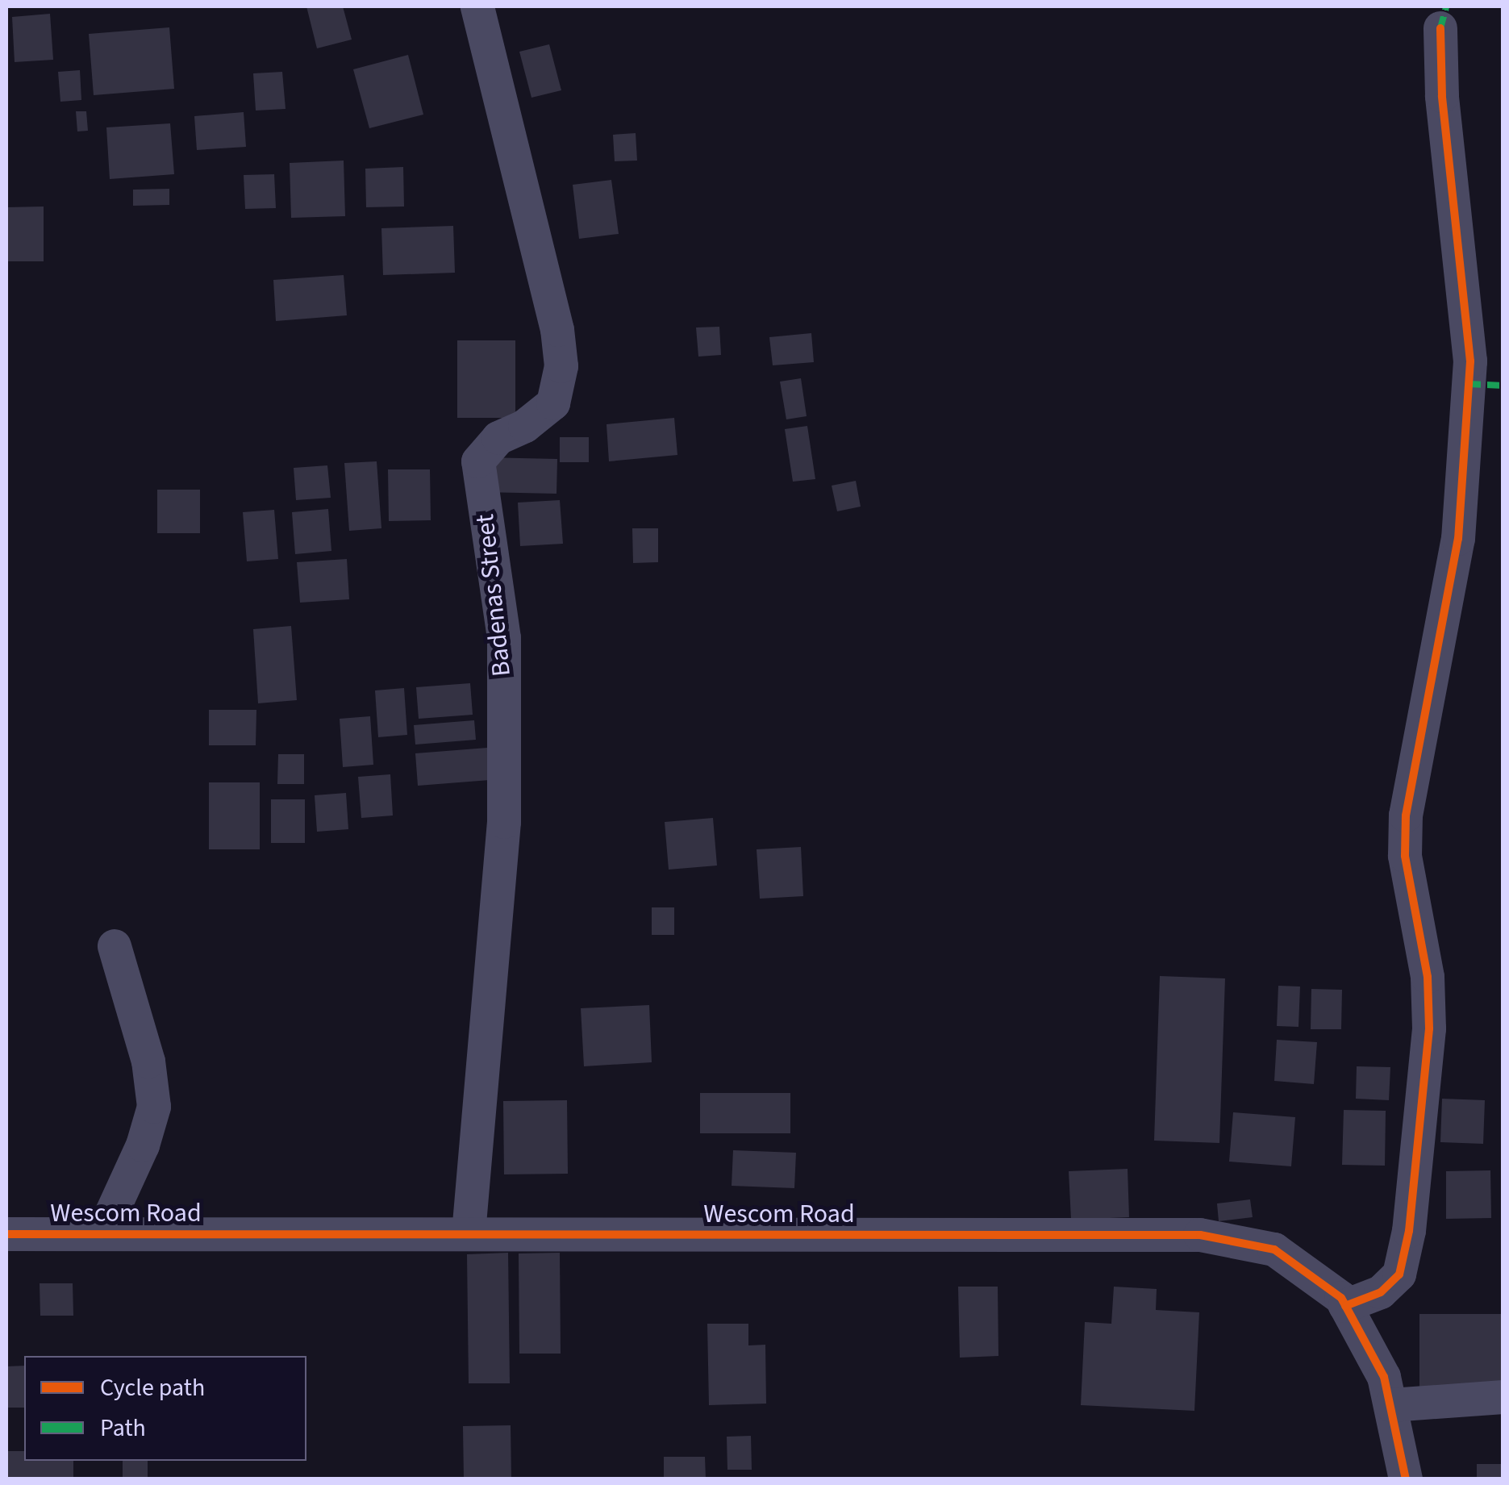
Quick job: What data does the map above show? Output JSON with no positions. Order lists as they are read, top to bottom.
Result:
{
  "streets": {
    "street": ["Badenas Street", "Wescom Road"]
  },
  "crossings": [
    ["Badenas Street", "Wescom Road"]
  ],
  "legend": ["Cycle path", "Path"]
}
